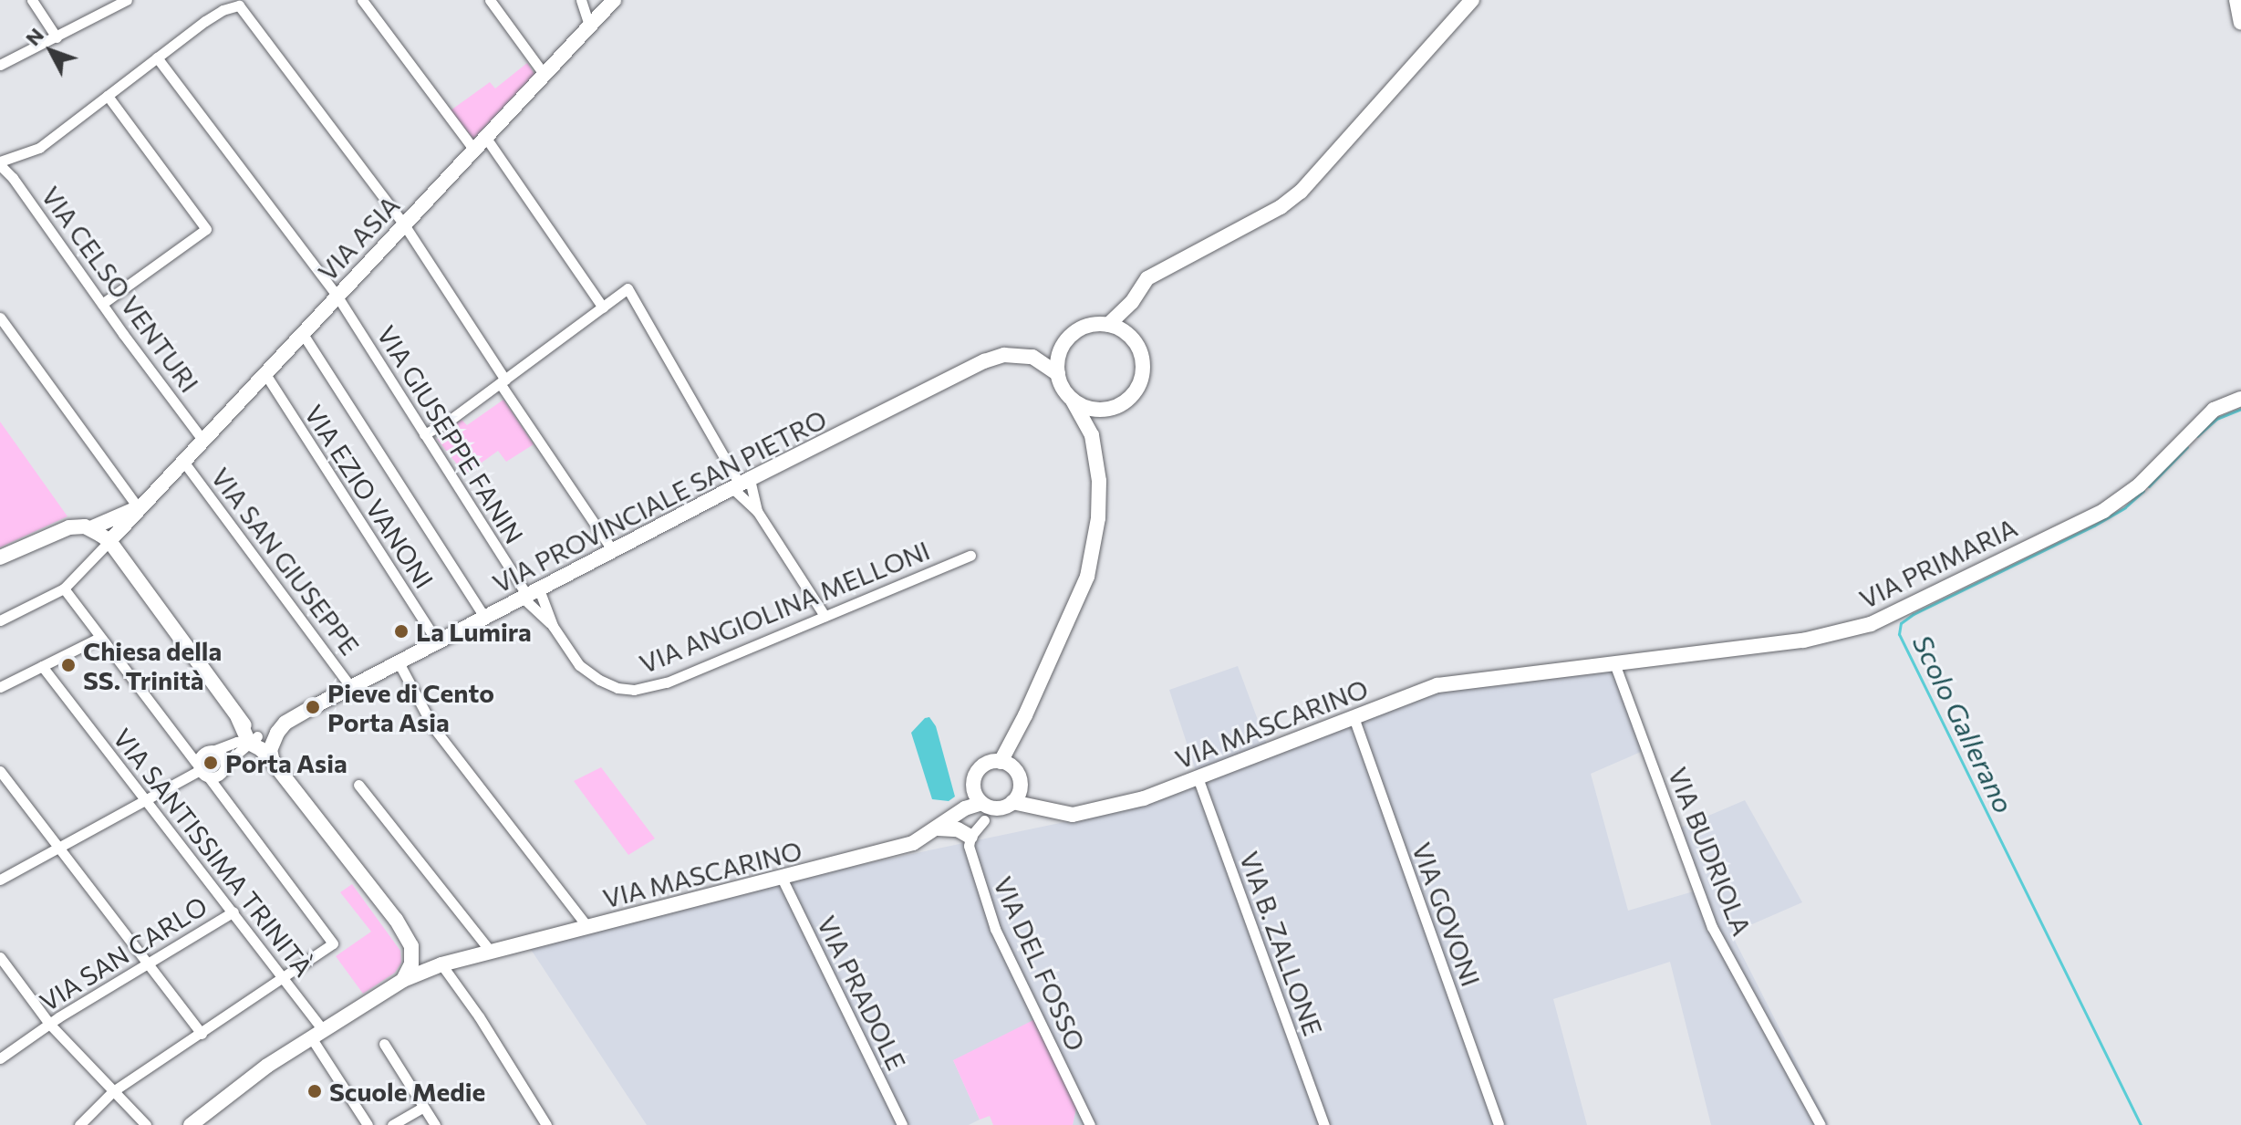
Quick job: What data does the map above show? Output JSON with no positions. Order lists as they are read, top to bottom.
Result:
{
  "streets": {
    "street": [
      "VIA ASIA",
      "VIA CELSO VENTURI",
      "VIA GIUSEPPE FANIN",
      "VIA EZIO VANONI",
      "VIA PROVINCIALE SAN PIETRO",
      "VIA SAN GIUSEPPE",
      "VIA PRIMARIA",
      "VIA ANGIOLINA MELLONI",
      "VIA MASCARINO",
      "VIA BUDRIOLA",
      "VIA SANTISSIMA TRINITÀ",
      "VIA GOVONI",
      "VIA B. ZALLONE",
      "VIA SAN CARLO",
      "VIA DEL FOSSO",
      "VIA PRADOLE"
    ]
  },
  "crossings": [
    ["VIA ASIA", "VIA CELSO VENTURI"],
    ["VIA ASIA", "VIA GIUSEPPE FANIN"],
    ["VIA ASIA", "VIA EZIO VANONI"],
    ["VIA ASIA", "VIA SAN GIUSEPPE"],
    ["VIA GIUSEPPE FANIN", "VIA PROVINCIALE SAN PIETRO"],
    ["VIA GIUSEPPE FANIN", "VIA ANGIOLINA MELLONI"],
    ["VIA EZIO VANONI", "VIA PROVINCIALE SAN PIETRO"],
    ["VIA PROVINCIALE SAN PIETRO", "VIA SAN GIUSEPPE"],
    ["VIA PROVINCIALE SAN PIETRO", "VIA ANGIOLINA MELLONI"],
    ["VIA PRIMARIA", "VIA MASCARINO"],
    ["VIA PRIMARIA", "VIA BUDRIOLA"],
    ["VIA MASCARINO", "VIA SANTISSIMA TRINITÀ"],
    ["VIA MASCARINO", "VIA GOVONI"],
    ["VIA MASCARINO", "VIA B. ZALLONE"],
    ["VIA MASCARINO", "VIA PRADOLE"],
    ["VIA SANTISSIMA TRINITÀ", "VIA SAN CARLO"]
  ],
  "water": ["Scolo Gallerano"],
  "places": [
    "La Lumira",
    "Chiesa della SS. Trinità",
    "Pieve di Cento Porta Asia",
    "Porta Asia",
    "Scuole Medie"
  ],
  "north": "top left"
}
